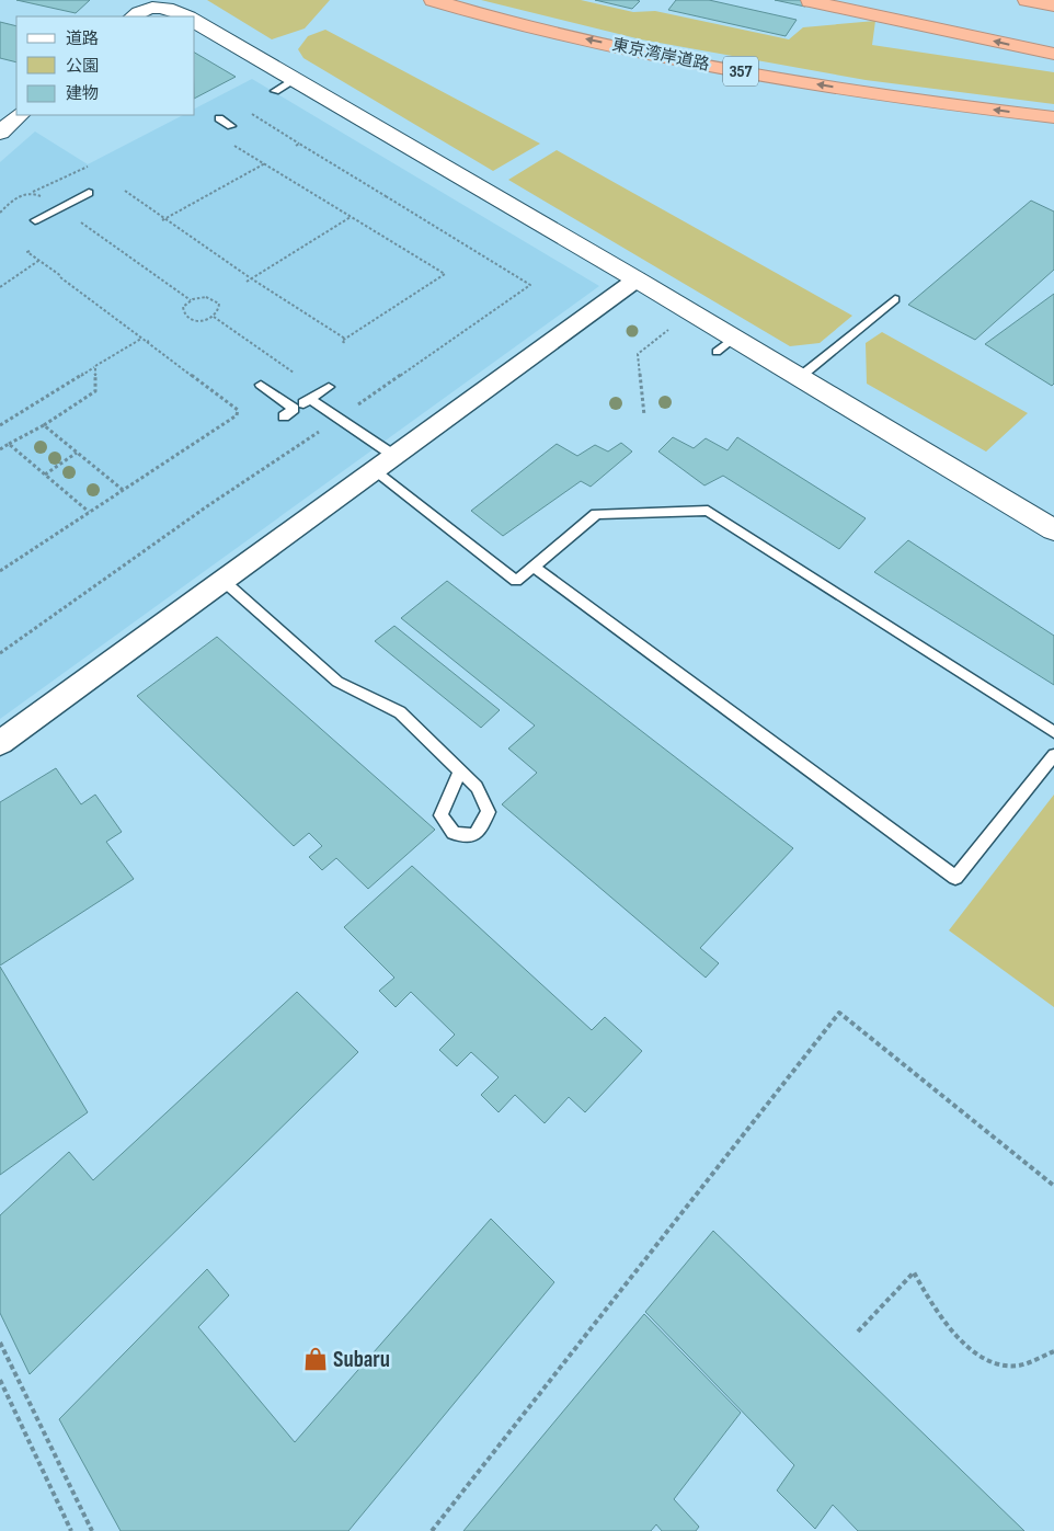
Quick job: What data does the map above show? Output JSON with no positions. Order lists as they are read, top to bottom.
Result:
{
  "streets": {
    "highway": ["東京湾岸道路", "357"]
  },
  "places": {
    "shop": ["Subaru"]
  },
  "legend": ["道路", "公園", "建物"]
}
